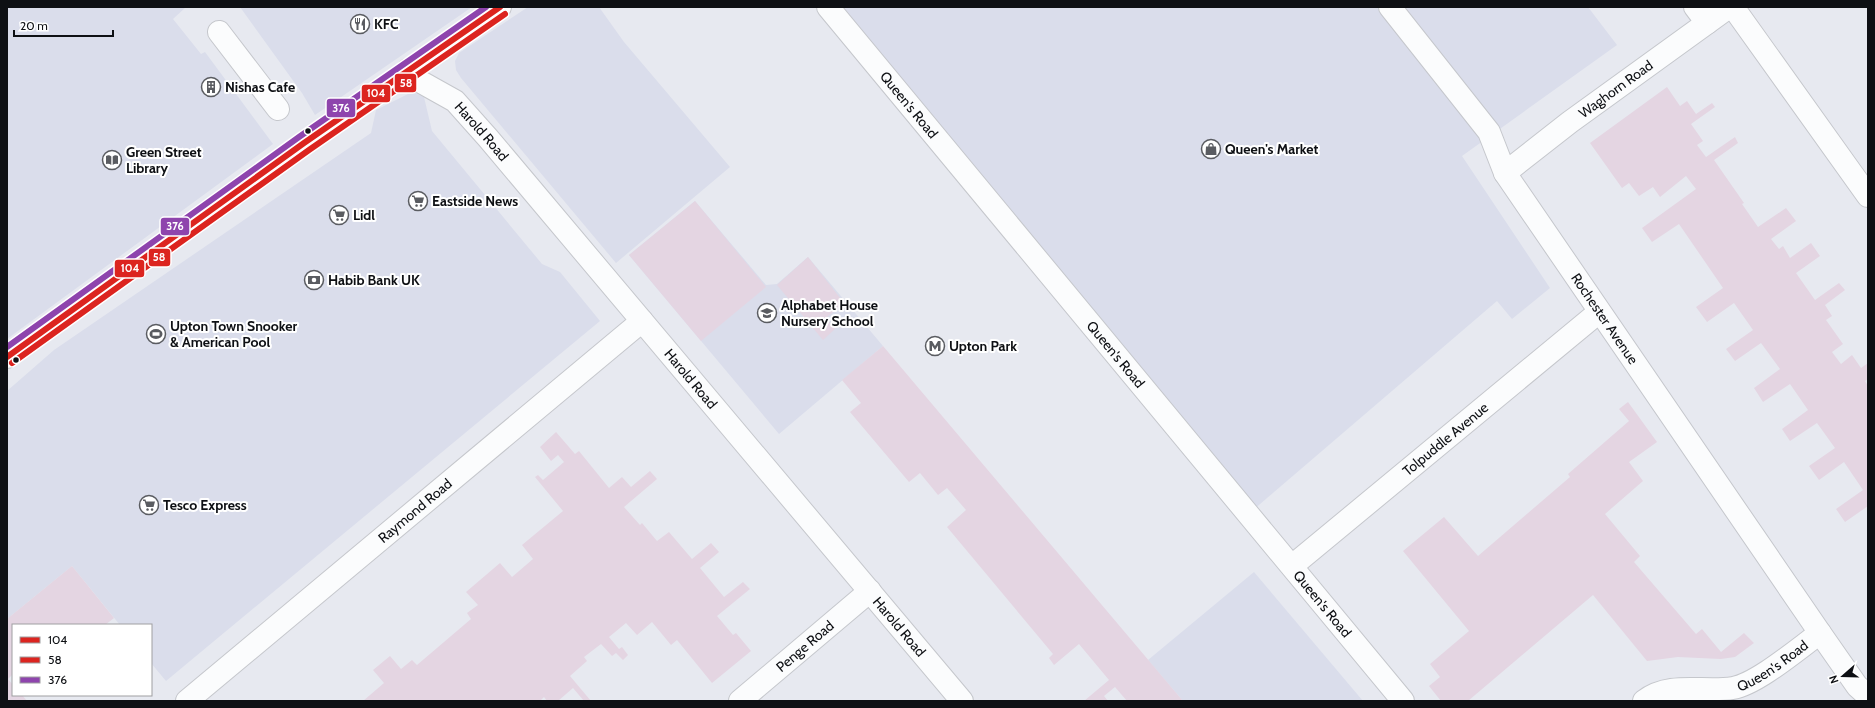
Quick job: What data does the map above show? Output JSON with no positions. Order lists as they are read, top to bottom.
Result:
{
  "streets": {
    "street": [
      "Waghorn Road",
      "Queen's Road",
      "Harold Road",
      "Rochester Avenue",
      "Tolpuddle Avenue",
      "Raymond Road",
      "Penge Road"
    ]
  },
  "crossings": [
    ["Waghorn Road", "Rochester Avenue"],
    ["Queen's Road", "Rochester Avenue"],
    ["Queen's Road", "Tolpuddle Avenue"],
    ["Harold Road", "Raymond Road"],
    ["Harold Road", "Penge Road"],
    ["Rochester Avenue", "Tolpuddle Avenue"]
  ],
  "places": {
    "restaurant": ["KFC"],
    "building": ["Nishas Cafe"],
    "shop": ["Queen's Market"],
    "library": ["Green Street Library"],
    "supermarket": ["Eastside News", "Lidl", "Tesco Express"],
    "bank": ["Habib Bank UK"],
    "school or university": ["Alphabet House Nursery School"],
    "sports": ["Upton Town Snooker & American Pool"],
    "metro station": ["Upton Park"]
  },
  "lines": ["transit line 104", "transit line 376", "transit line 58"],
  "legend": ["104", "58", "376"],
  "scale_bar": "20 m",
  "north": "left"
}
